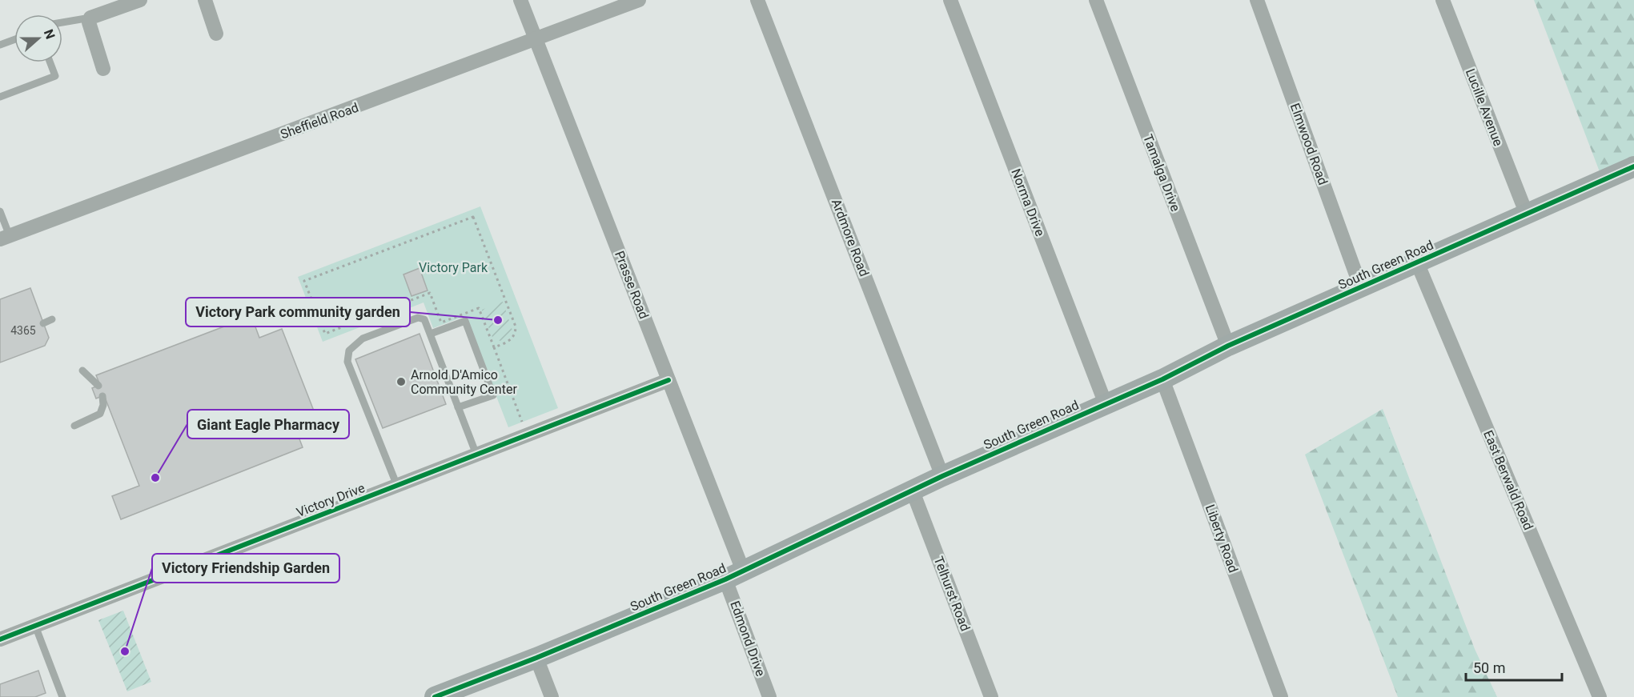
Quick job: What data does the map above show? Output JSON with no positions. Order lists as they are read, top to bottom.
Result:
{
  "streets": {
    "main road": ["South Green Road"],
    "street": [
      "Lucille Avenue",
      "Sheffield Road",
      "Elmwood Road",
      "Tamalga Drive",
      "Norma Drive",
      "Ardmore Road",
      "Prasse Road",
      "East Berwald Road",
      "Victory Drive",
      "Liberty Road",
      "Telhurst Road",
      "Edmond Drive"
    ]
  },
  "crossings": [
    ["Lucille Avenue", "South Green Road"],
    ["Sheffield Road", "Prasse Road"],
    ["Elmwood Road", "South Green Road"],
    ["Tamalga Drive", "South Green Road"],
    ["Norma Drive", "South Green Road"],
    ["Ardmore Road", "South Green Road"],
    ["South Green Road", "Prasse Road"],
    ["South Green Road", "East Berwald Road"],
    ["South Green Road", "Liberty Road"],
    ["South Green Road", "Telhurst Road"],
    ["South Green Road", "Edmond Drive"],
    ["Prasse Road", "Victory Drive"],
    ["Prasse Road", "Edmond Drive"]
  ],
  "parks": ["Victory Park"],
  "places": [
    "Victory Park community garden",
    "Arnold D'Amico Community Center",
    "Giant Eagle Pharmacy",
    "Victory Friendship Garden"
  ],
  "house_numbers": ["4365"],
  "scale_bar": "50 m",
  "north": "right"
}
